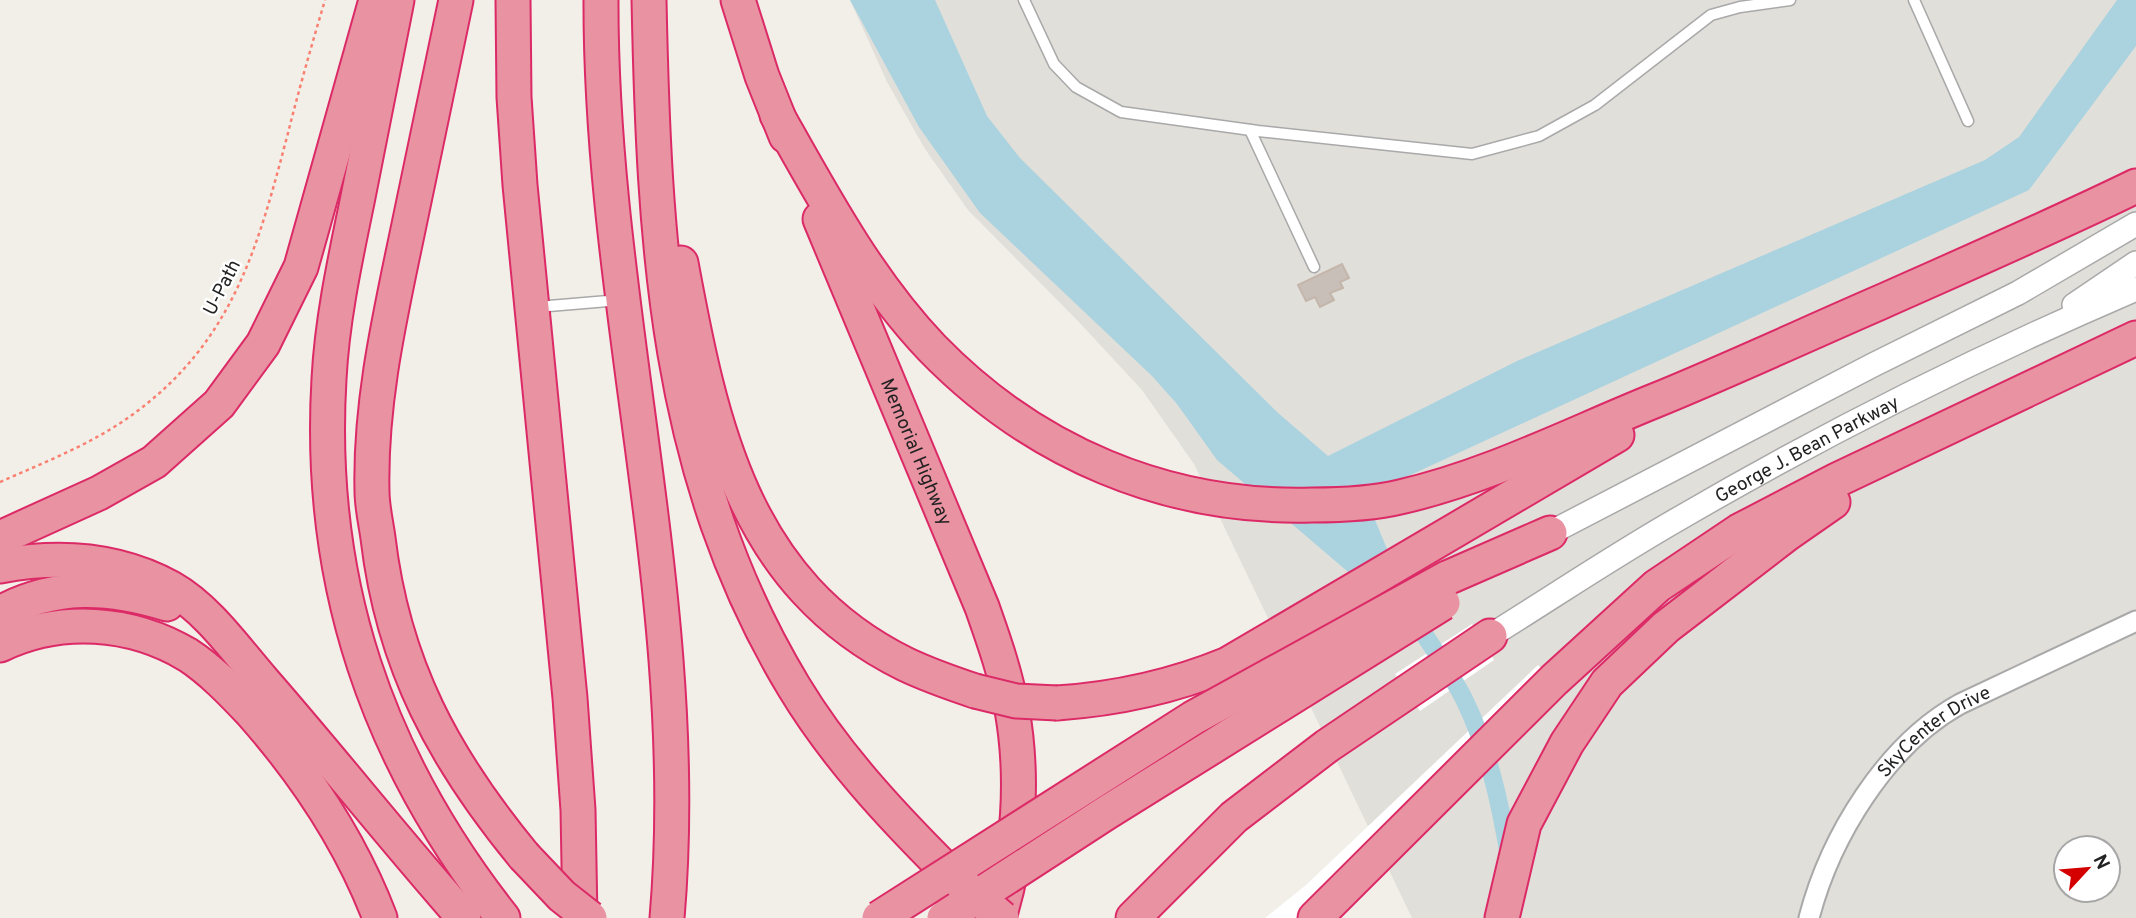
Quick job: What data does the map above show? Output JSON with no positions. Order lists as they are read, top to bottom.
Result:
{
  "streets": {
    "highway": ["Memorial Highway"],
    "street": ["George J. Bean Parkway", "SkyCenter Drive"],
    "path": ["U-Path"]
  },
  "north": "top right"
}
